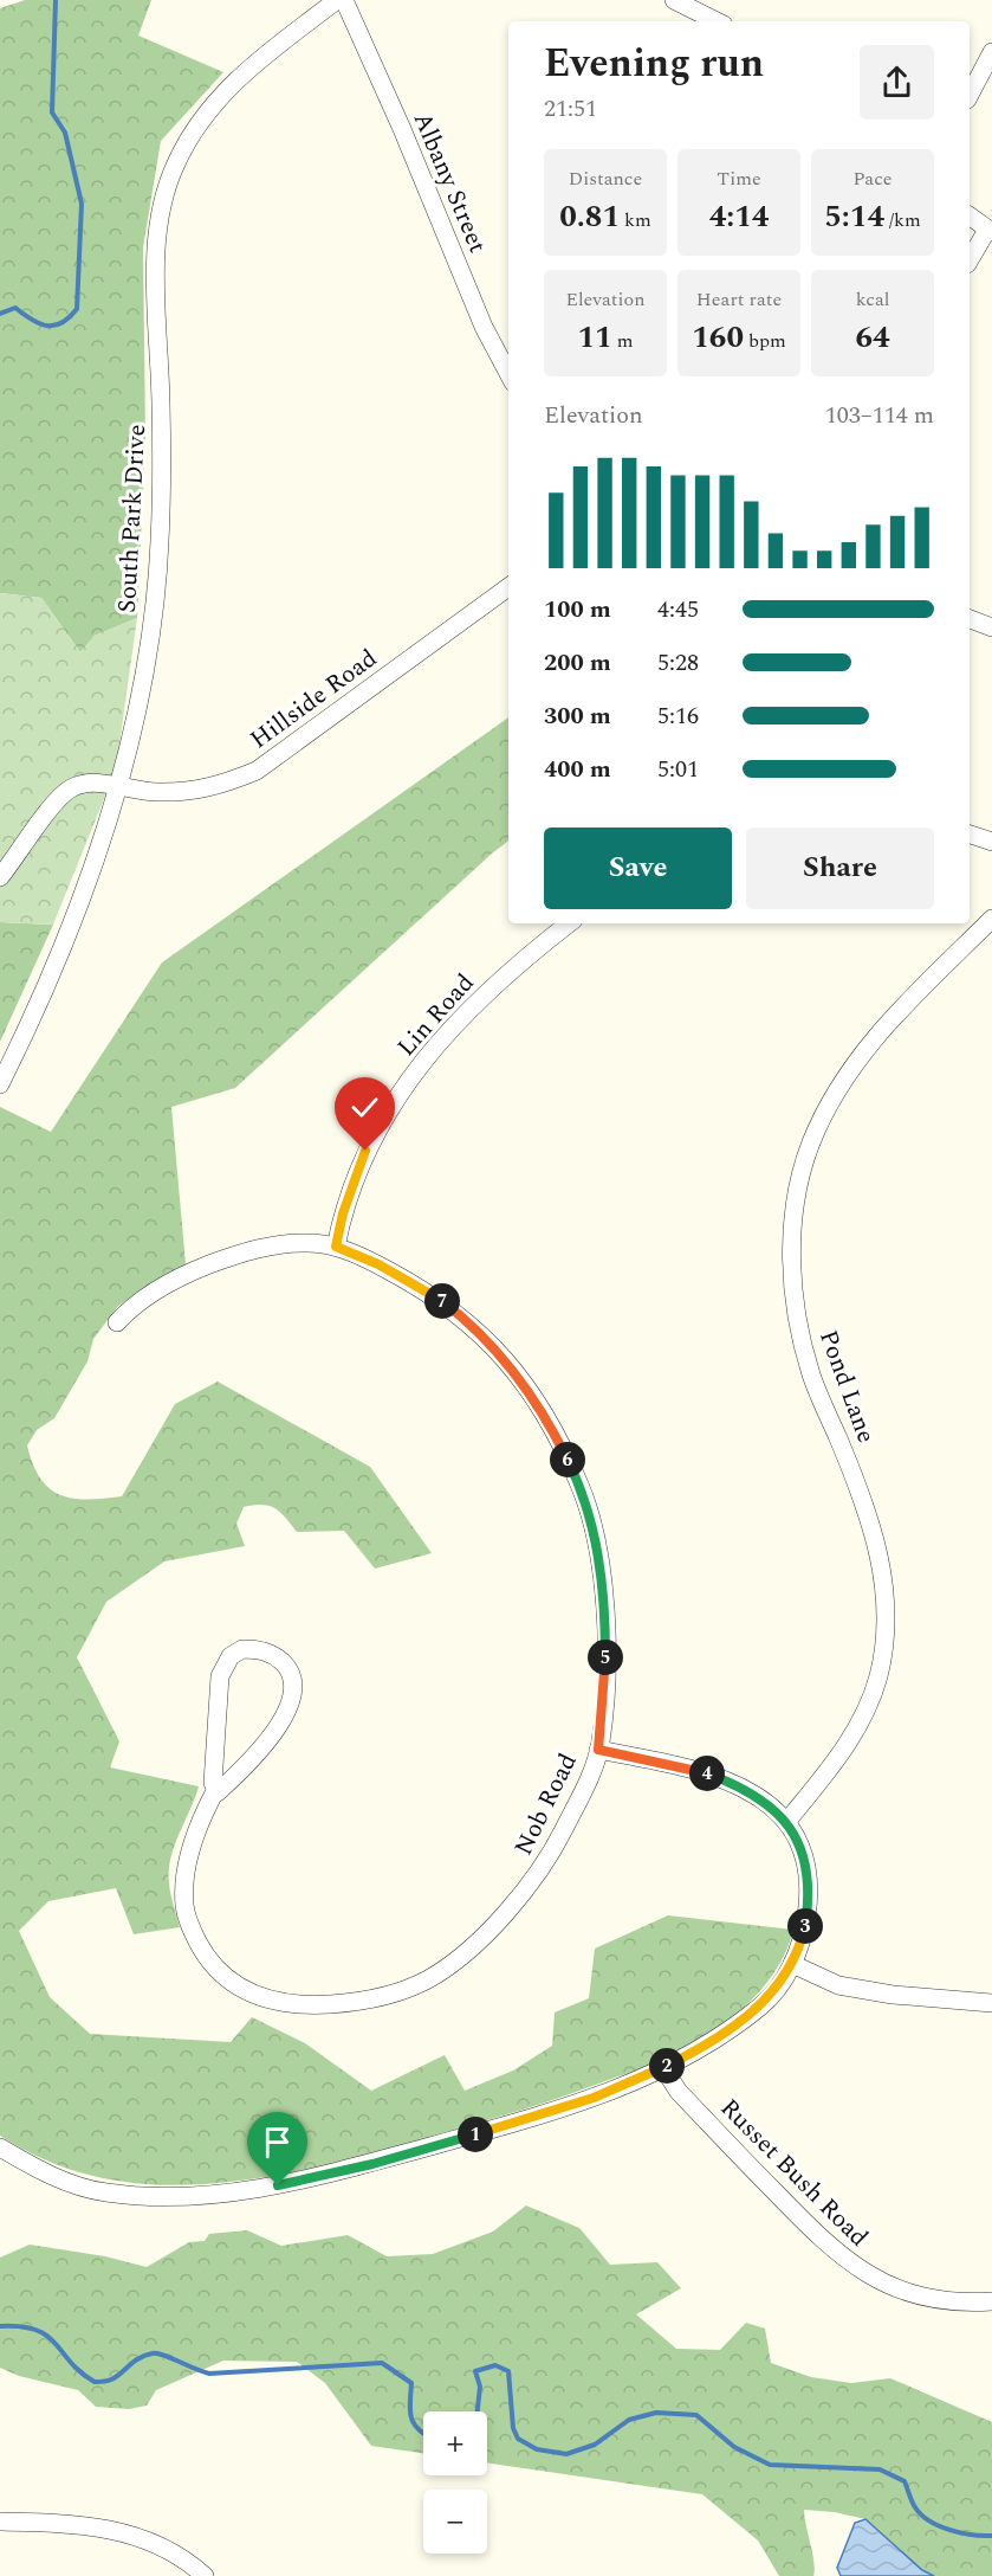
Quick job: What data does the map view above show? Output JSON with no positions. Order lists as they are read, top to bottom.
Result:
{
  "streets": {
    "street": [
      "Albany Street",
      "South Park Drive",
      "Hillside Road",
      "Lin Road",
      "Pond Lane",
      "Nob Road",
      "Russet Bush Road"
    ]
  },
  "crossings": [
    ["South Park Drive", "Hillside Road"],
    ["Lin Road", "Nob Road"]
  ],
  "page": {
    "heading": ["Evening run", "21:51"],
    "stats": [
      ["Distance", "0.81 km"],
      ["Time", "4:14"],
      ["Pace", "5:14 /km"],
      ["Elevation", "11 m"],
      ["Heart rate", "160 bpm"],
      ["kcal", "64"]
    ],
    "chart": ["Elevation", "103–114 m"],
    "list": [
      {
        "name": "100 m",
        "note": "4:45"
      },
      {
        "name": "200 m",
        "note": "5:28"
      },
      {
        "name": "300 m",
        "note": "5:16"
      },
      {
        "name": "400 m",
        "note": "5:01"
      }
    ],
    "buttons": ["Save", "Share"],
    "pins": [
      "7",
      "6",
      "5",
      "4",
      "3",
      "2",
      "1"
    ],
    "map_buttons": ["+", "−"]
  }
}
